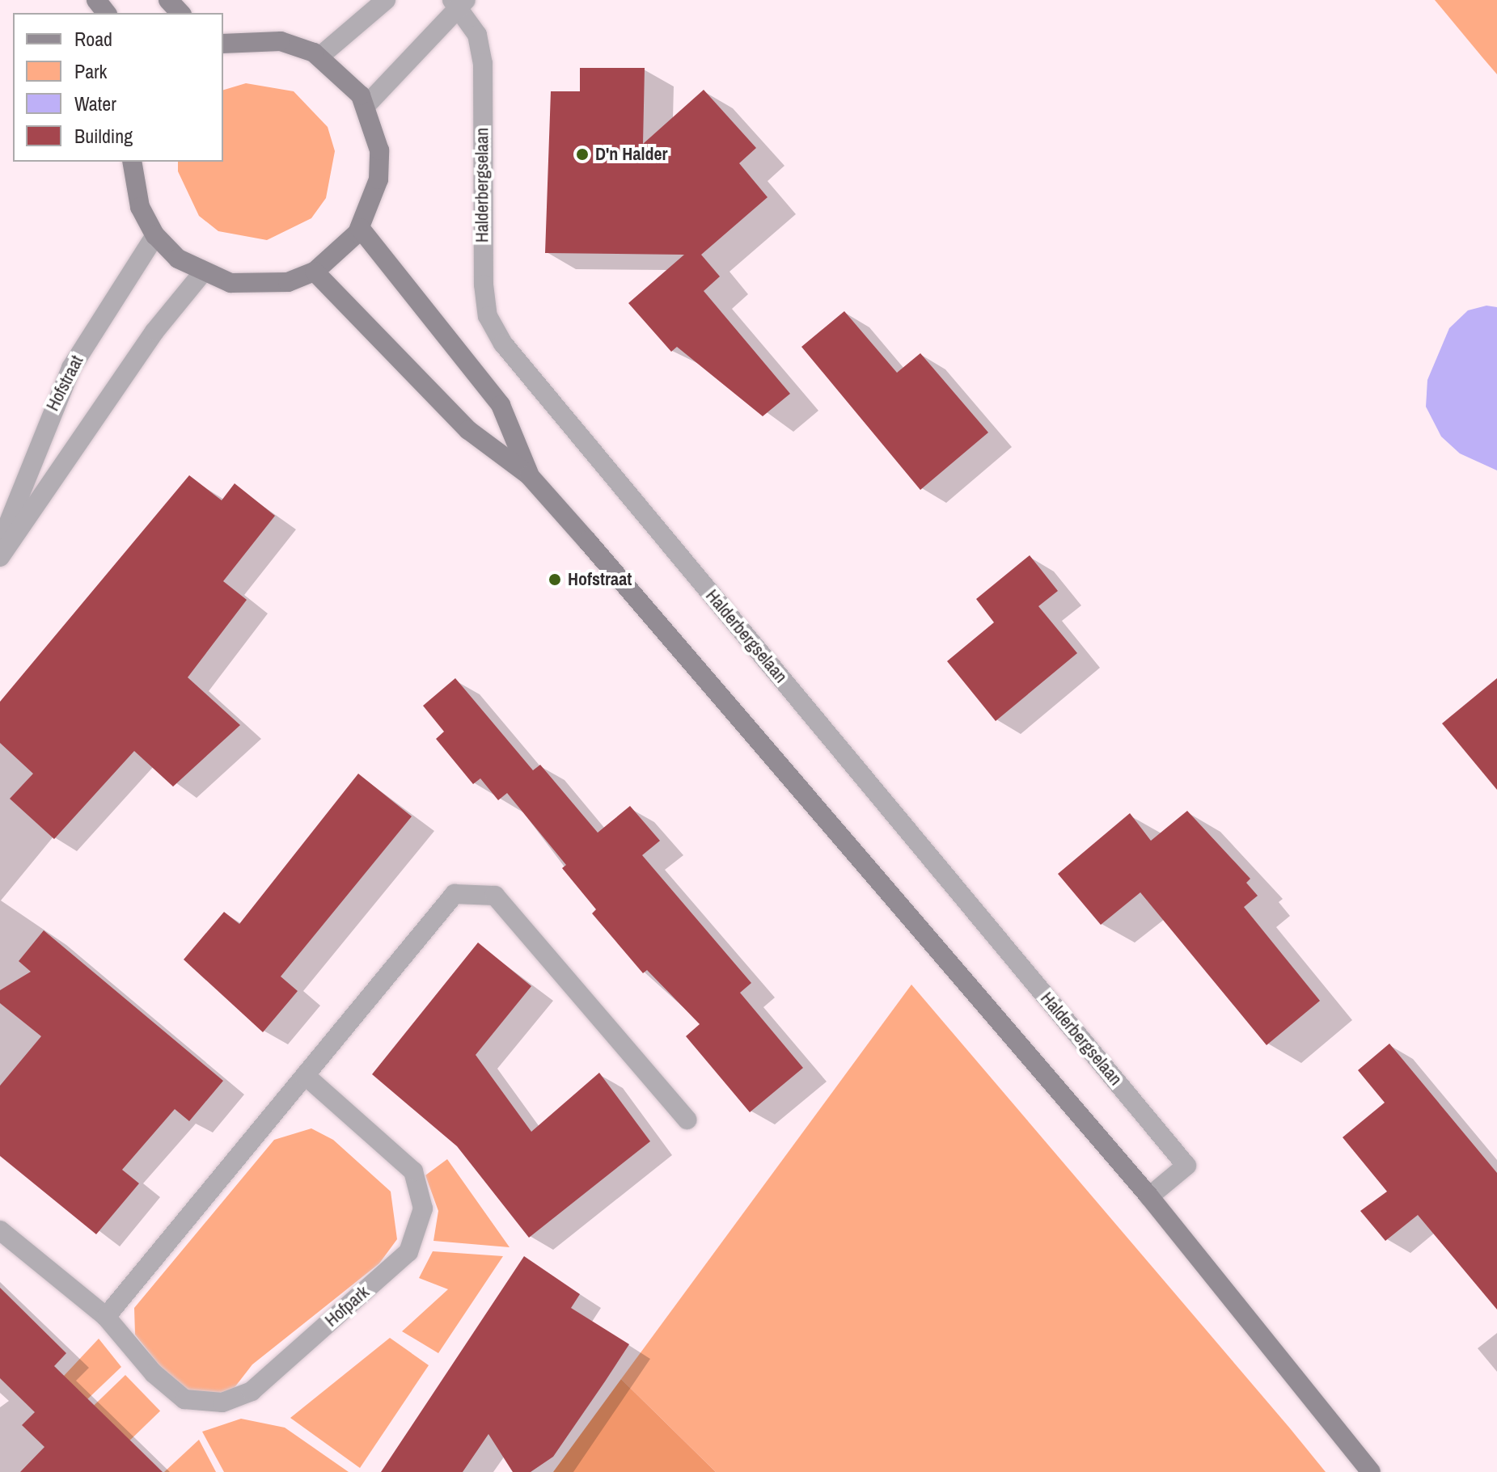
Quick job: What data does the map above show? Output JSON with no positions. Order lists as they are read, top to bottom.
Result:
{
  "streets": {
    "street": ["Halderbergselaan", "Hofstraat", "Hofpark"]
  },
  "places": ["D'n Halder", "Hofstraat"],
  "legend": [
    "Road",
    "Park",
    "Water",
    "Building"
  ]
}
